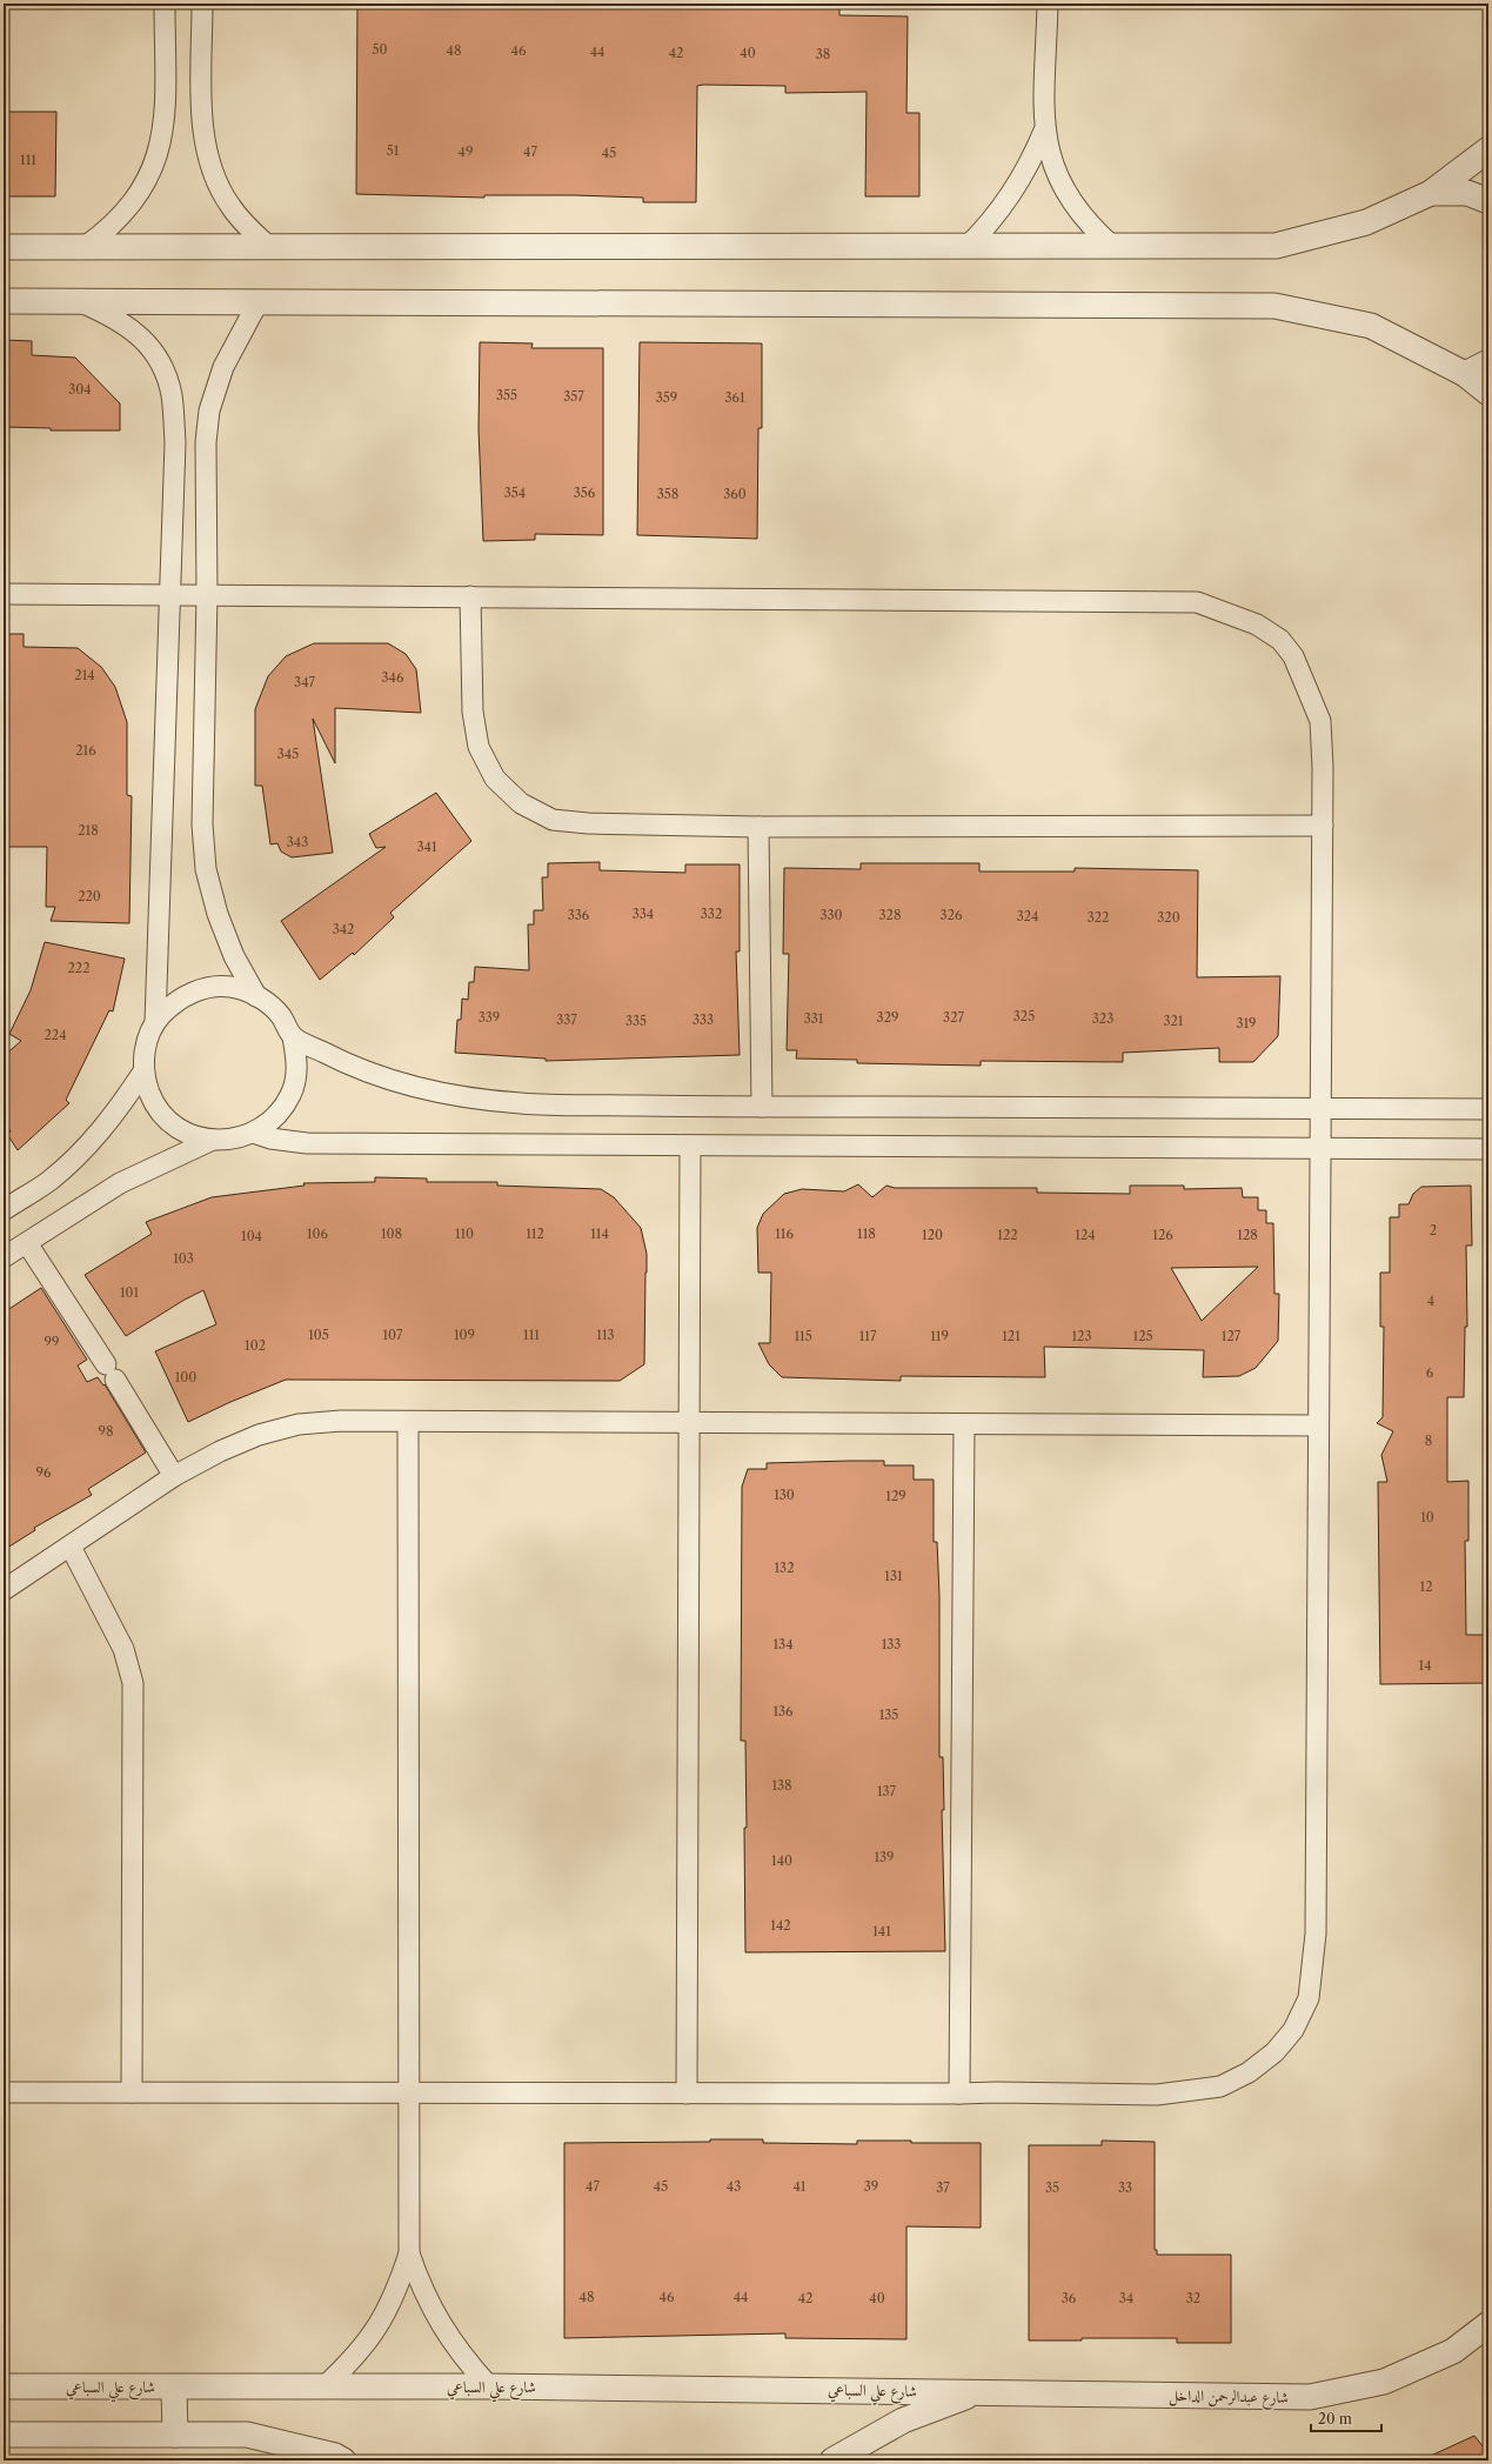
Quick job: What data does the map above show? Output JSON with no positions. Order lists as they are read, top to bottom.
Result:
{
  "streets": {
    "street": ["شارع علي السباعي", "شارع عبدالرحمن الداخل"]
  },
  "crossings": [
    ["شارع علي السباعي", "شارع عبدالرحمن الداخل"]
  ],
  "house_numbers": [
    "50",
    "48",
    "46",
    "44",
    "42",
    "40",
    "38",
    "51",
    "49",
    "47",
    "45",
    "111",
    "304",
    "355",
    "357",
    "359",
    "361",
    "354",
    "356",
    "358",
    "360",
    "214",
    "346",
    "347",
    "216",
    "345",
    "218",
    "343",
    "341",
    "220",
    "334",
    "332",
    "336",
    "330",
    "328",
    "326",
    "324",
    "322",
    "320",
    "342",
    "222",
    "325",
    "339",
    "329",
    "327",
    "331",
    "323",
    "337",
    "333",
    "335",
    "321",
    "319",
    "224",
    "2",
    "106",
    "108",
    "110",
    "112",
    "114",
    "116",
    "118",
    "120",
    "122",
    "124",
    "126",
    "128",
    "104",
    "103",
    "101",
    "4",
    "105",
    "107",
    "109",
    "111",
    "113",
    "115",
    "117",
    "119",
    "121",
    "123",
    "125",
    "127",
    "99",
    "102",
    "6",
    "100",
    "98",
    "8",
    "96",
    "130",
    "129",
    "10",
    "132",
    "131",
    "12",
    "134",
    "133",
    "14",
    "136",
    "135",
    "138",
    "137",
    "139",
    "140",
    "142",
    "141",
    "47",
    "45",
    "43",
    "41",
    "39",
    "37",
    "35",
    "33",
    "48",
    "46",
    "44",
    "42",
    "40",
    "36",
    "34",
    "32"
  ],
  "scale_bar": "20 m"
}
